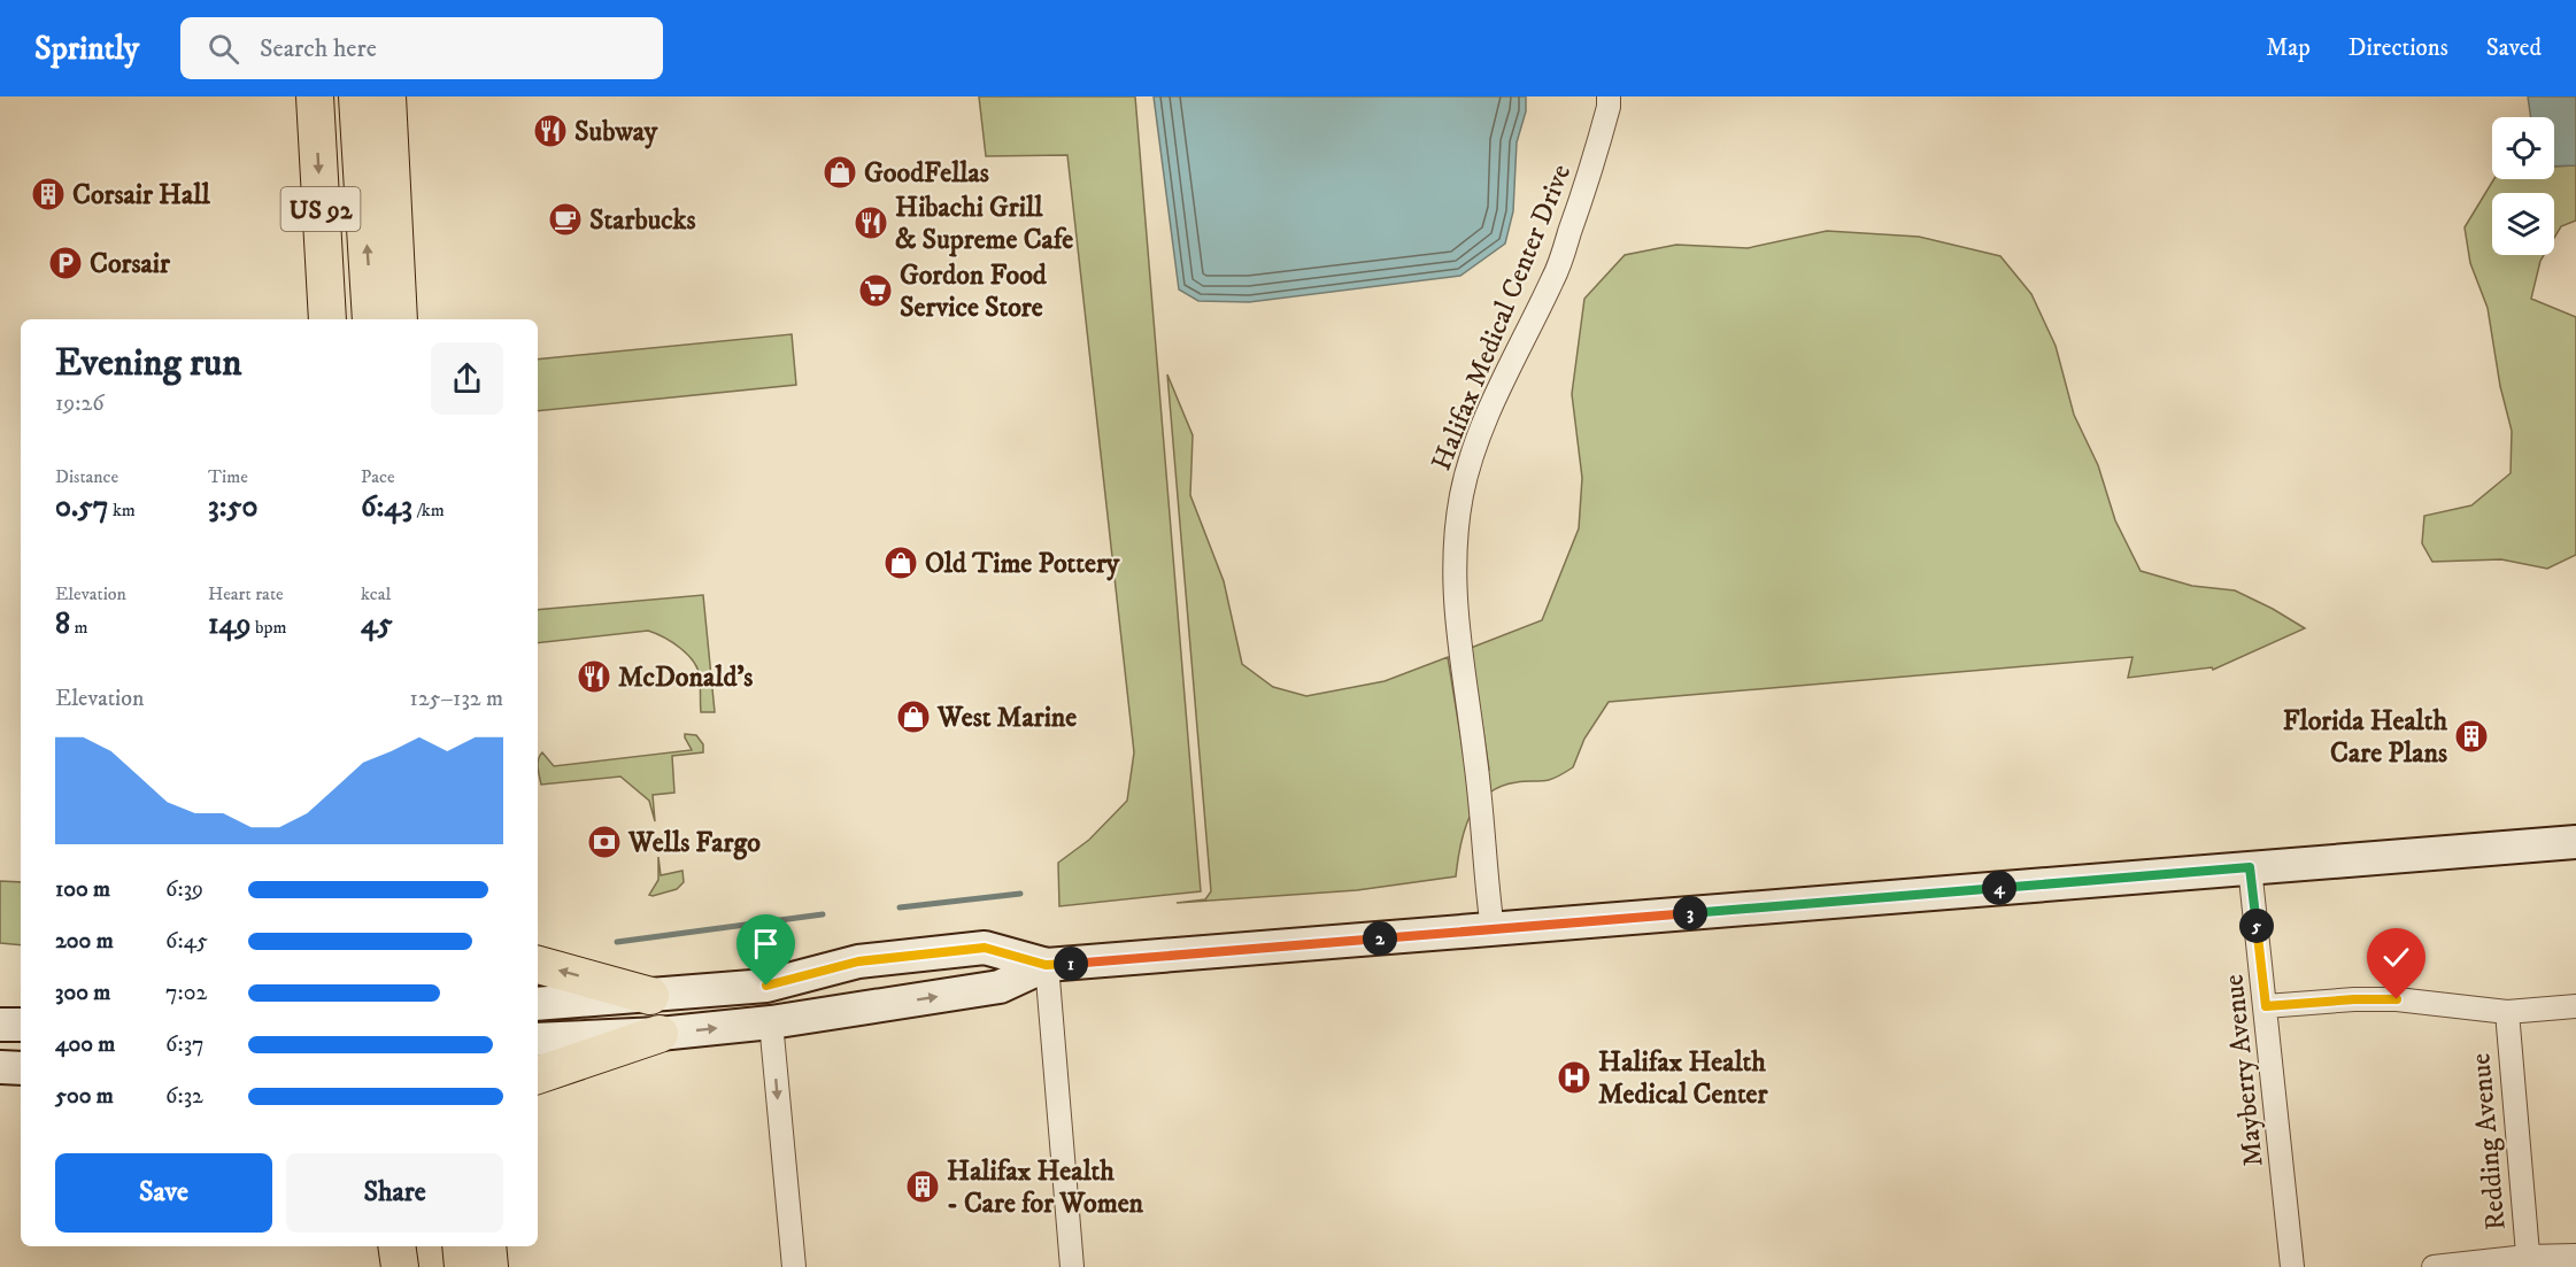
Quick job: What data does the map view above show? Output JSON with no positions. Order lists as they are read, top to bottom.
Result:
{
  "streets": {
    "main road": ["US 92"],
    "street": ["Halifax Medical Center Drive", "Mayberry Avenue", "Redding Avenue"]
  },
  "places": {
    "restaurant": ["Subway", "Hibachi Grill & Supreme Cafe", "McDonald's"],
    "shop": ["GoodFellas", "Old Time Pottery", "West Marine"],
    "building": ["Corsair Hall", "Florida Health Care Plans", "Halifax Health - Care for Women"],
    "cafe": ["Starbucks"],
    "parking": ["Corsair"],
    "supermarket": ["Gordon Food Service Store"],
    "bank": ["Wells Fargo"],
    "hospital": ["Halifax Health Medical Center"]
  },
  "page": {
    "header": "Sprintly",
    "search": "Search here",
    "nav": ["Map", "Directions", "Saved"],
    "heading": ["Evening run", "19:26"],
    "stats": [
      ["Distance", "0.57 km"],
      ["Time", "3:50"],
      ["Pace", "6:43 /km"],
      ["Elevation", "8 m"],
      ["Heart rate", "149 bpm"],
      ["kcal", "45"]
    ],
    "chart": ["Elevation", "125–132 m"],
    "list": [
      {
        "name": "100 m",
        "note": "6:39"
      },
      {
        "name": "200 m",
        "note": "6:45"
      },
      {
        "name": "300 m",
        "note": "7:02"
      },
      {
        "name": "400 m",
        "note": "6:37"
      },
      {
        "name": "500 m",
        "note": "6:32"
      }
    ],
    "pins": [
      "4",
      "3",
      "5",
      "2",
      "1"
    ],
    "buttons": ["Save", "Share"]
  }
}
